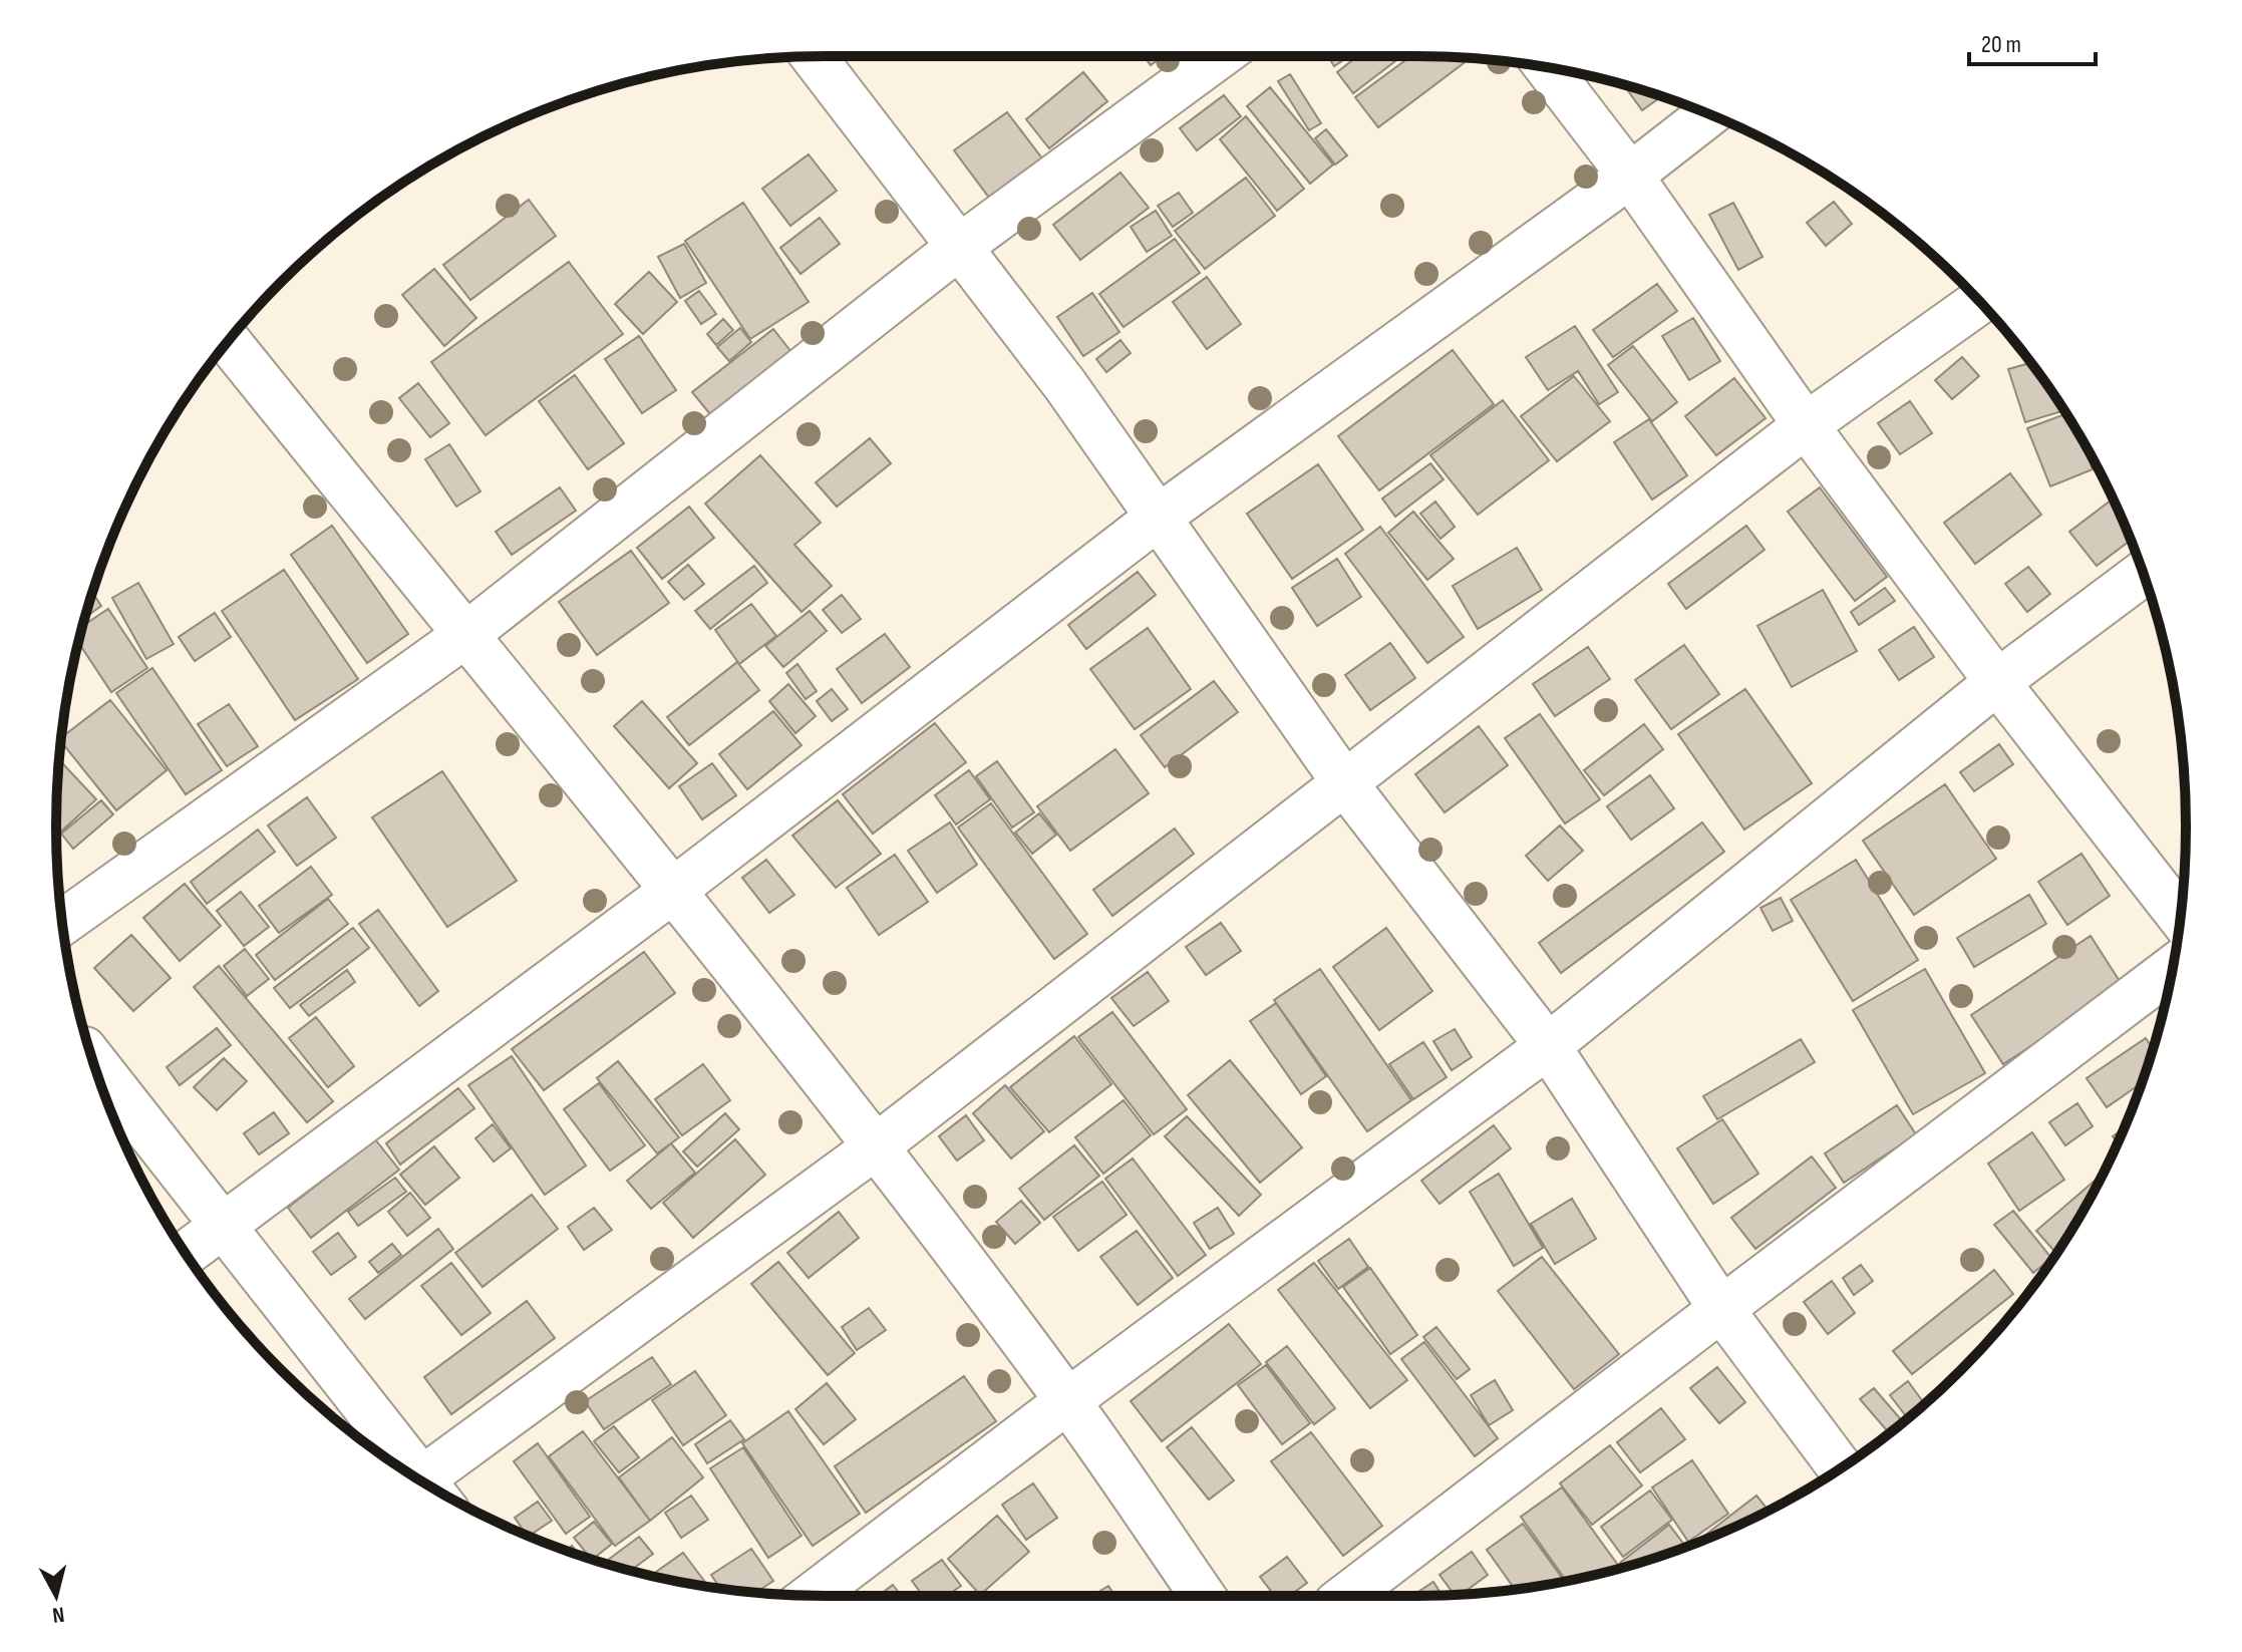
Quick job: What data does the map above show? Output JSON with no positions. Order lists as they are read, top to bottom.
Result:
{
  "scale_bar": "20 m",
  "north": "bottom"
}
